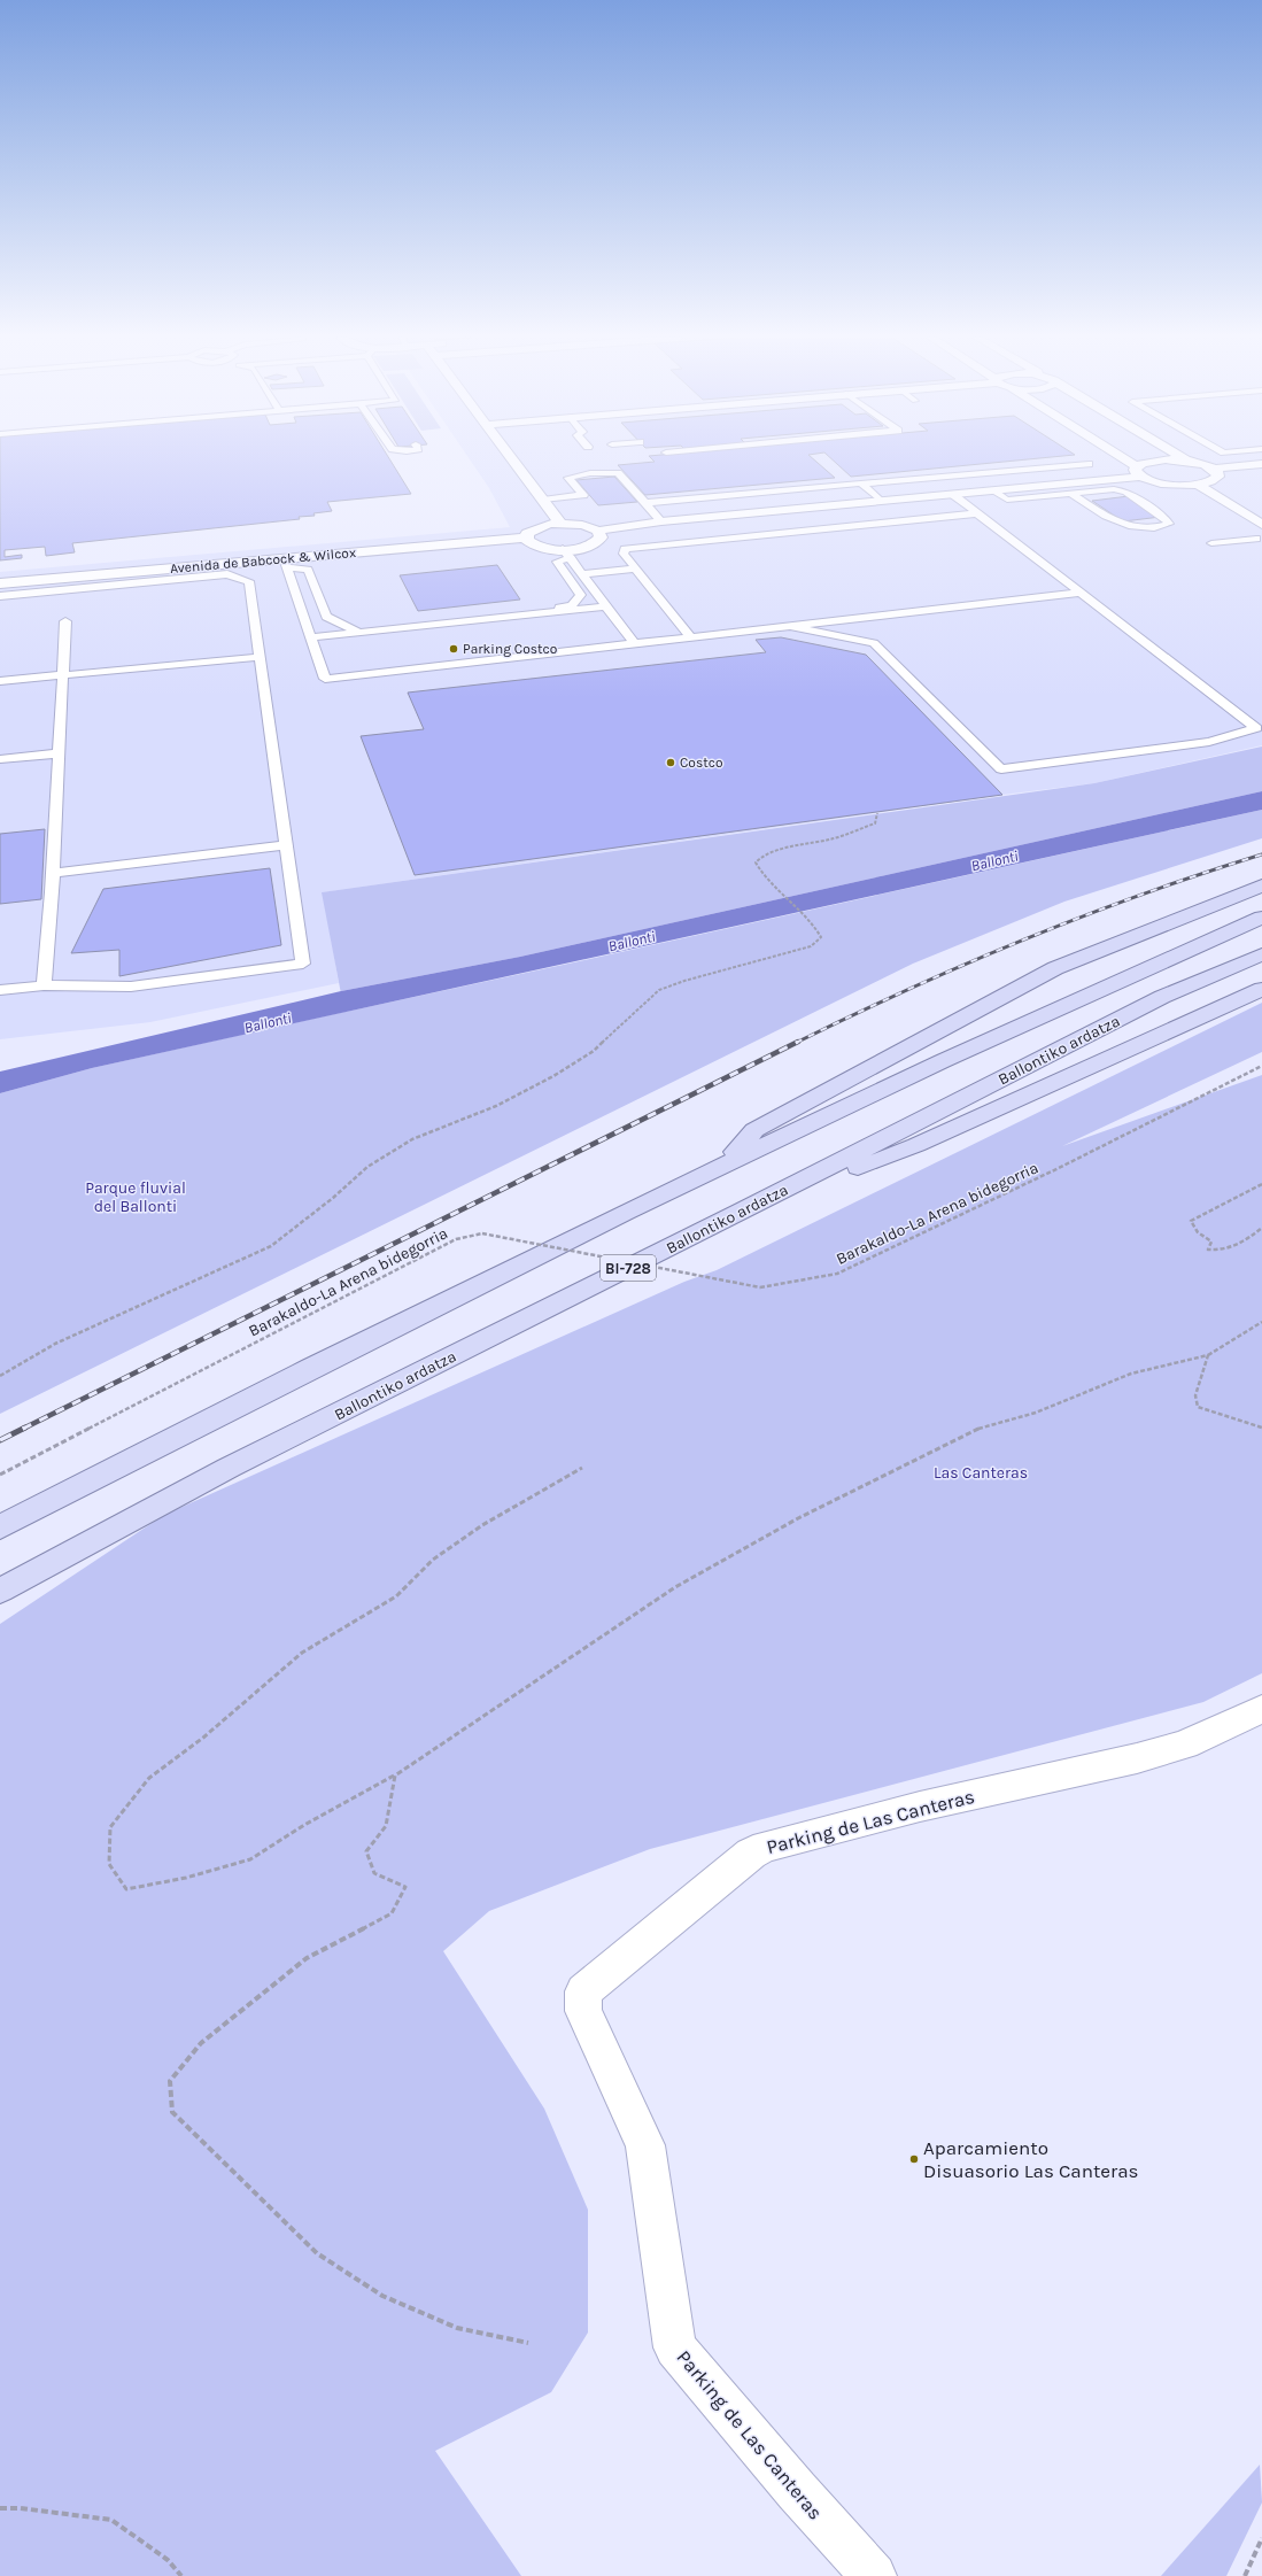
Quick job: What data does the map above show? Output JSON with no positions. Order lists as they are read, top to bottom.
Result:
{
  "streets": {
    "main road": ["Ballontiko ardatza", "BI-728"],
    "street": ["Avenida de Babcock & Wilcox", "Parking de Las Canteras"],
    "path": ["Barakaldo-La Arena bidegorria"]
  },
  "water": ["Ballonti"],
  "parks": ["Parque fluvial del Ballonti", "Las Canteras"],
  "places": ["Parking Costco", "Costco", "Aparcamiento Disuasorio Las Canteras"]
}
